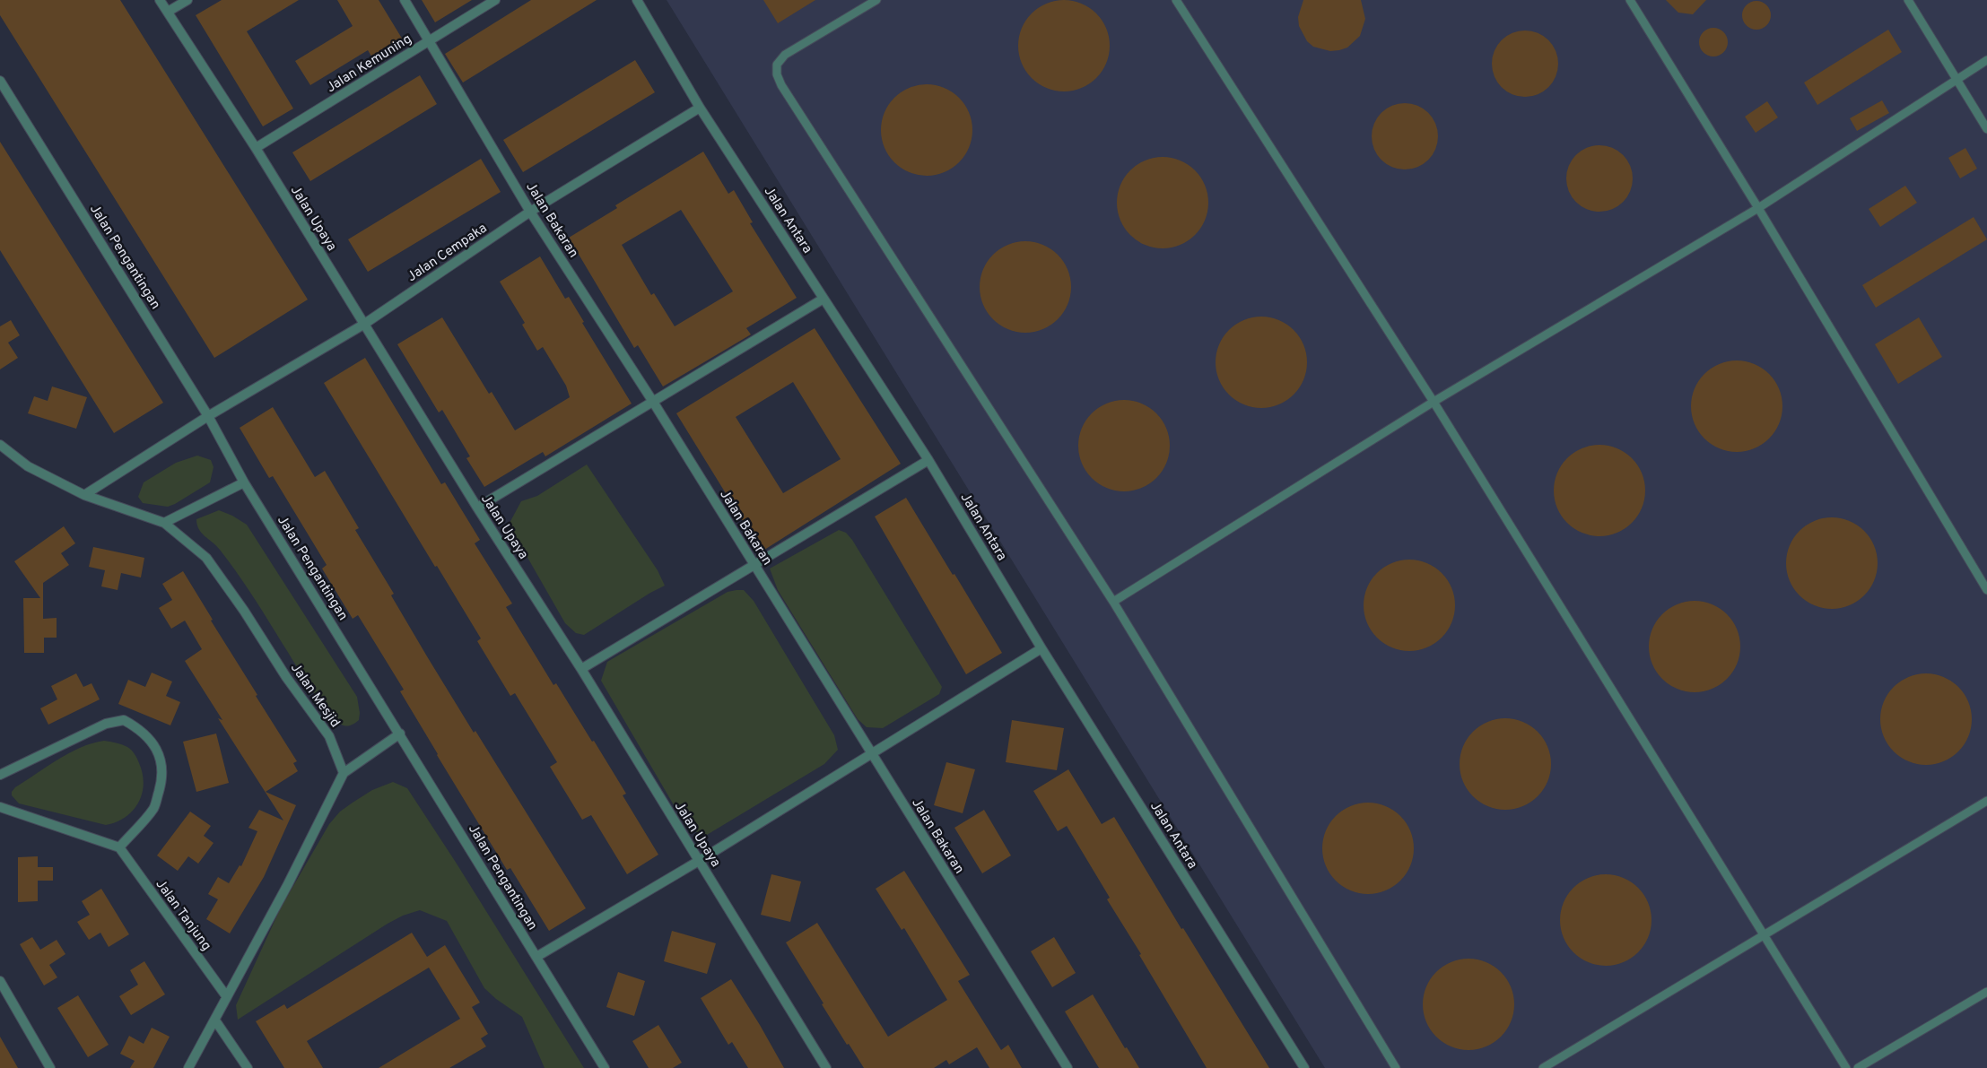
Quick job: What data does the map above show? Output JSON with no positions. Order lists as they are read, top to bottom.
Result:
{
  "streets": {
    "street": [
      "Jalan Kemuning",
      "Jalan Upaya",
      "Jalan Bakaran",
      "Jalan Antara",
      "Jalan Cempaka",
      "Jalan Pengantingan",
      "Jalan Mesjid",
      "Jalan Tanjung"
    ]
  },
  "crossings": [
    ["Jalan Kemuning", "Jalan Upaya"],
    ["Jalan Kemuning", "Jalan Bakaran"],
    ["Jalan Upaya", "Jalan Cempaka"],
    ["Jalan Bakaran", "Jalan Cempaka"],
    ["Jalan Antara", "Jalan Cempaka"],
    ["Jalan Cempaka", "Jalan Pengantingan"],
    ["Jalan Cempaka", "Jalan Mesjid"]
  ]
}
